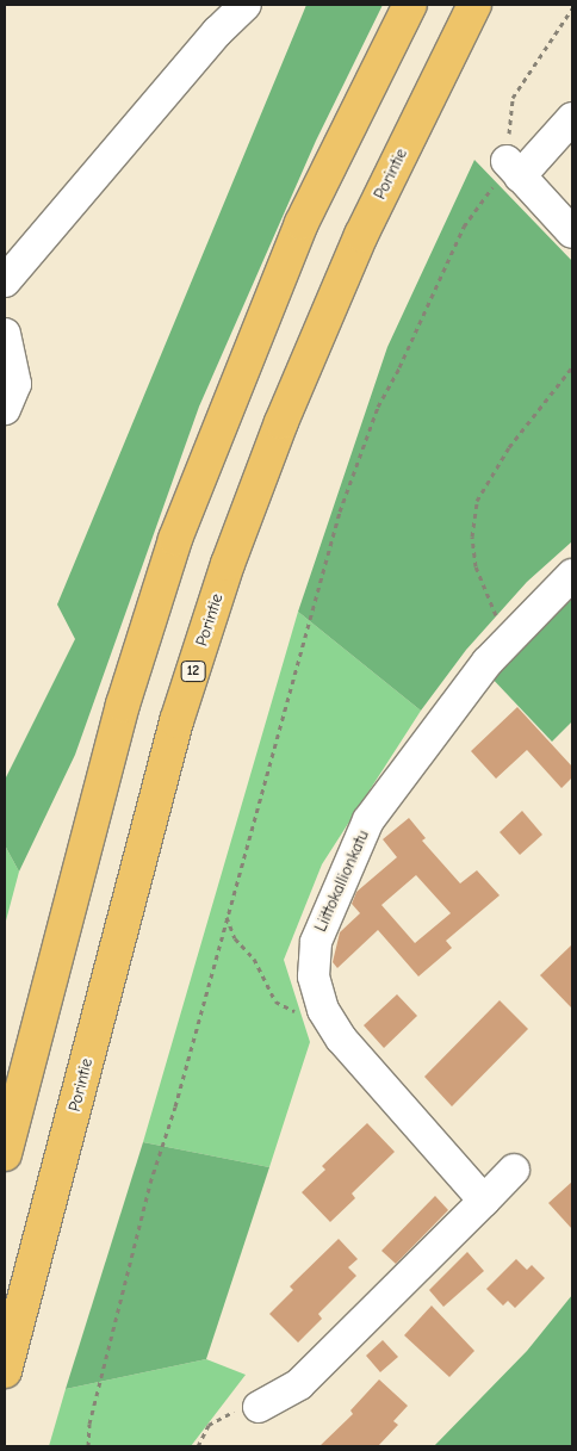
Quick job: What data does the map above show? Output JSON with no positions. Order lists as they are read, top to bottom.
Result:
{
  "streets": {
    "highway": ["Porintie", "12"],
    "street": ["Liittokallionkatu"]
  }
}
